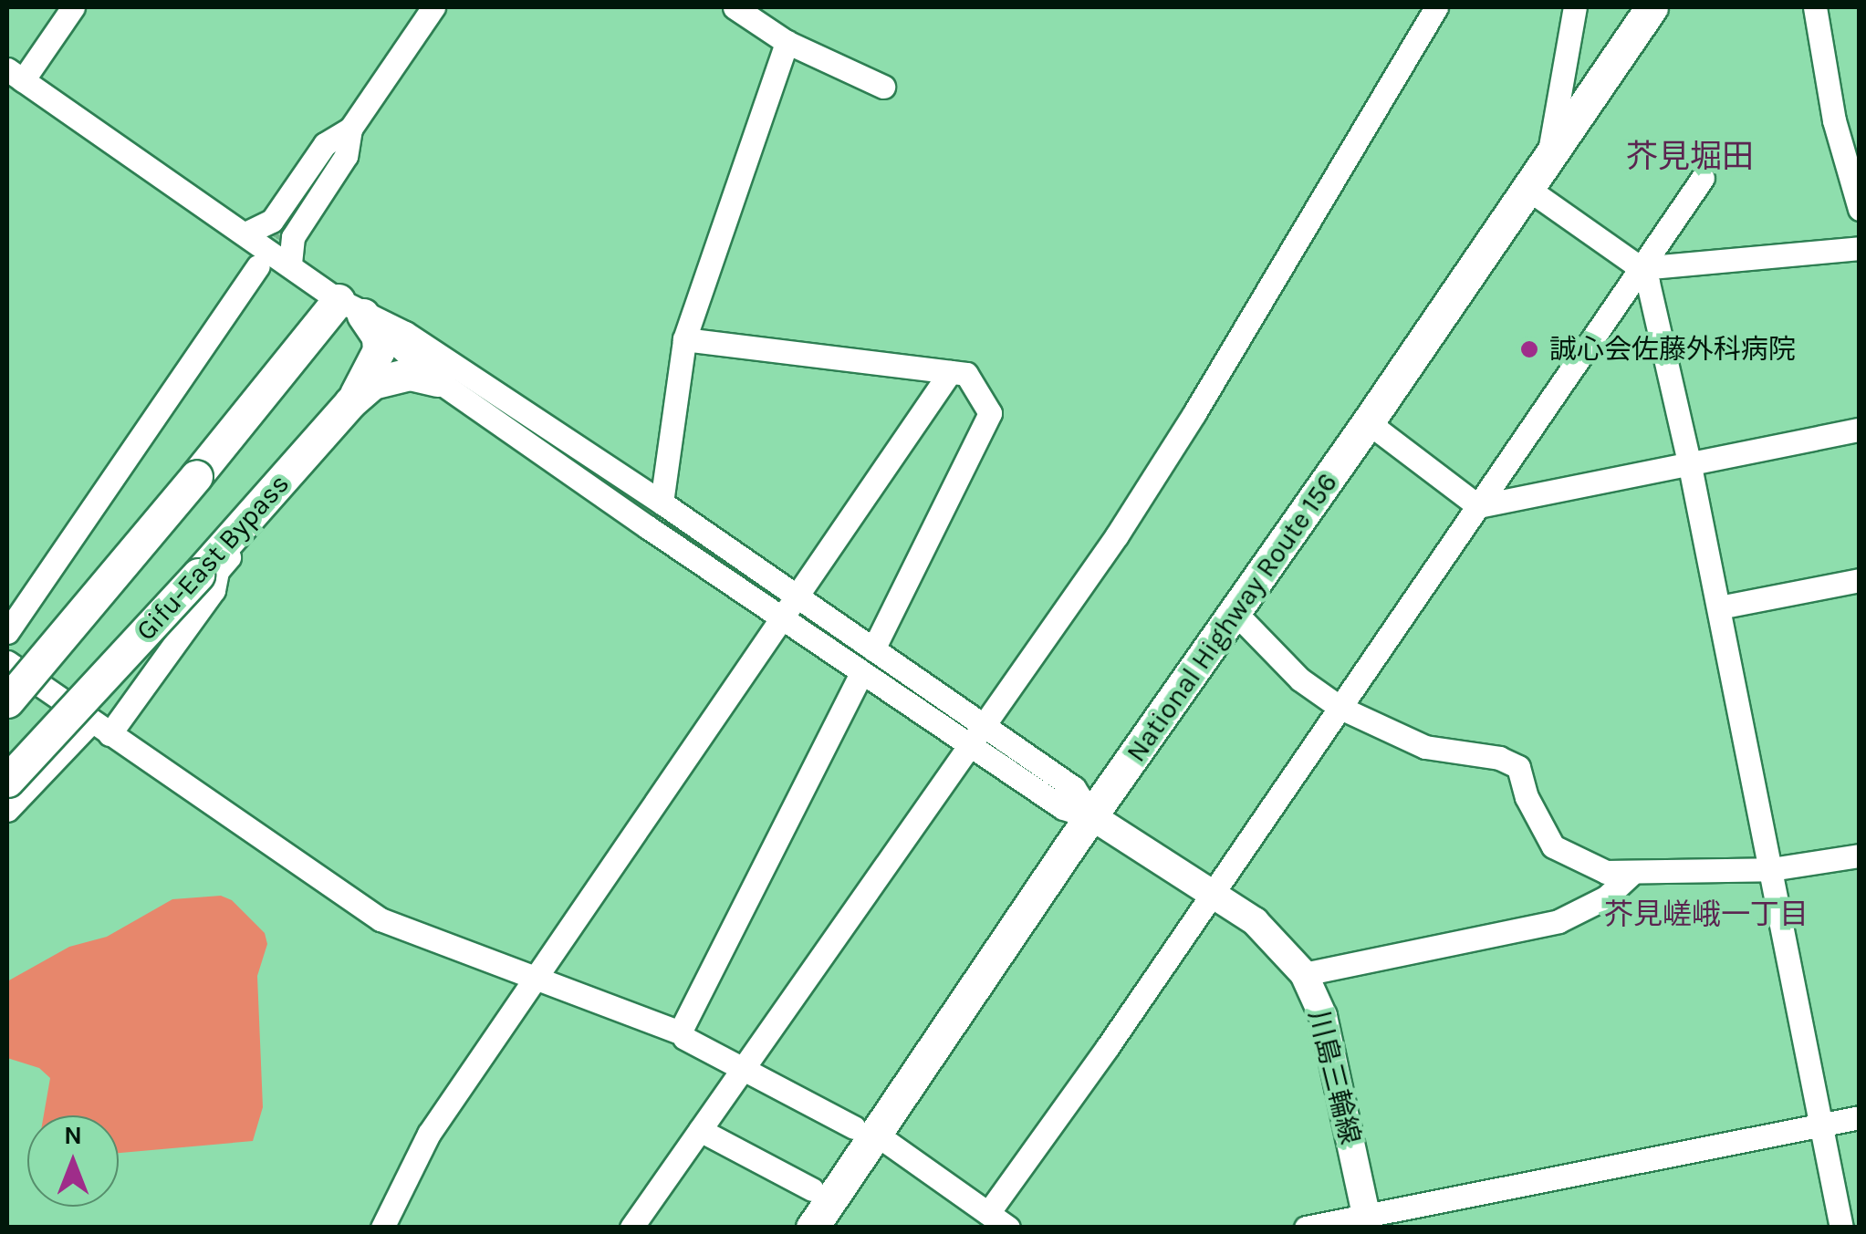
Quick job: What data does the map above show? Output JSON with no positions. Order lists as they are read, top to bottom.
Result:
{
  "streets": {
    "highway": ["Gifu-East Bypass", "National Highway Route 156"],
    "main road": ["川島三輪線"]
  },
  "crossings": [
    ["National Highway Route 156", "川島三輪線"]
  ],
  "districts": ["芥見堀田", "芥見嵯峨一丁目"],
  "places": ["誠心会佐藤外科病院"],
  "north": "top"
}
